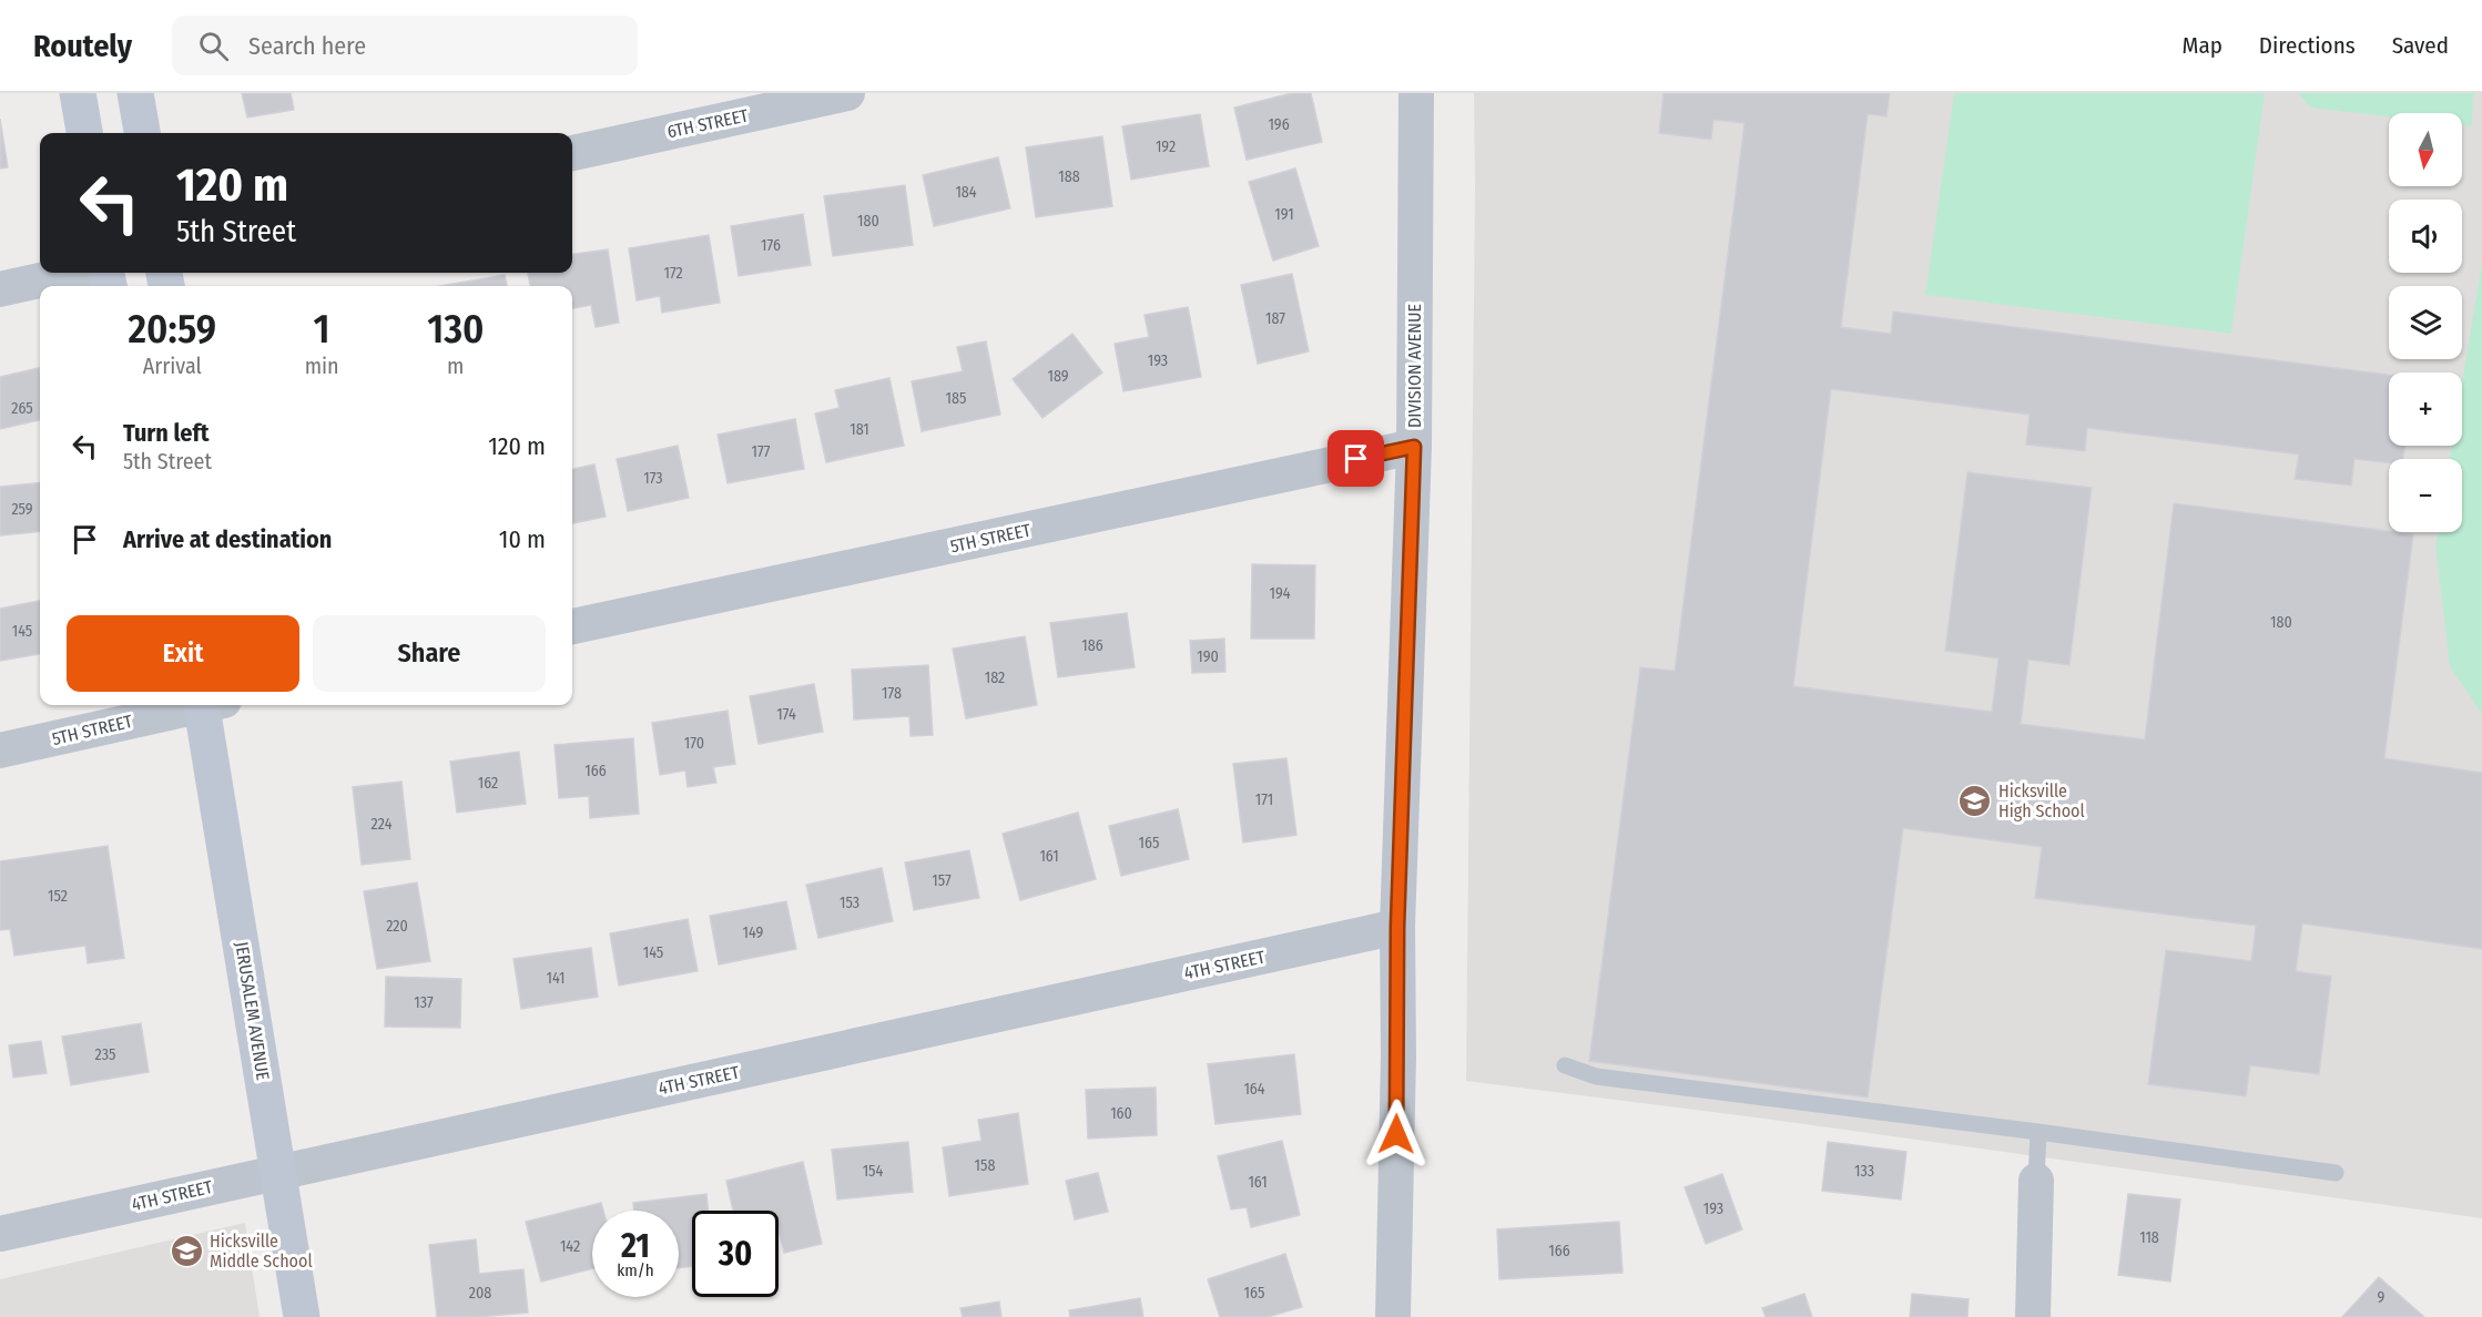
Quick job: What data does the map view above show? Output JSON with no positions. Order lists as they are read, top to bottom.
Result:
{
  "streets": {
    "main road": ["JERUSALEM AVENUE"],
    "street": [
      "6TH STREET",
      "DIVISION AVENUE",
      "5TH STREET",
      "4TH STREET"
    ]
  },
  "crossings": [
    ["DIVISION AVENUE", "5TH STREET"],
    ["DIVISION AVENUE", "4TH STREET"],
    ["4TH STREET", "JERUSALEM AVENUE"]
  ],
  "places": {
    "school or university": ["Hicksville High School", "Hicksville Middle School"]
  },
  "house_numbers": [
    "196",
    "192",
    "188",
    "184",
    "191",
    "180",
    "176",
    "172",
    "187",
    "193",
    "189",
    "185",
    "265",
    "181",
    "177",
    "173",
    "259",
    "194",
    "180",
    "145",
    "186",
    "190",
    "182",
    "178",
    "174",
    "170",
    "166",
    "162",
    "171",
    "224",
    "165",
    "161",
    "157",
    "152",
    "153",
    "220",
    "149",
    "145",
    "141",
    "137",
    "235",
    "164",
    "160",
    "158",
    "154",
    "133",
    "161",
    "193",
    "118",
    "142",
    "166",
    "208",
    "165",
    "9"
  ],
  "north": "bottom",
  "page": {
    "header": "Routely",
    "search": "Search here",
    "nav": ["Map", "Directions", "Saved"],
    "map_buttons": ["+", "−"],
    "turn": ["120 m", "5th Street"],
    "eta": [
      "20:59",
      "Arrival",
      "1",
      "min",
      "130",
      "m"
    ],
    "list": [
      {
        "name": "Turn left",
        "note": "5th Street",
        "value": "120 m"
      },
      {
        "name": "Arrive at destination",
        "value": "10 m"
      }
    ],
    "buttons": ["Exit", "Share"],
    "speed": "21 km/h",
    "limit": "30"
  }
}
